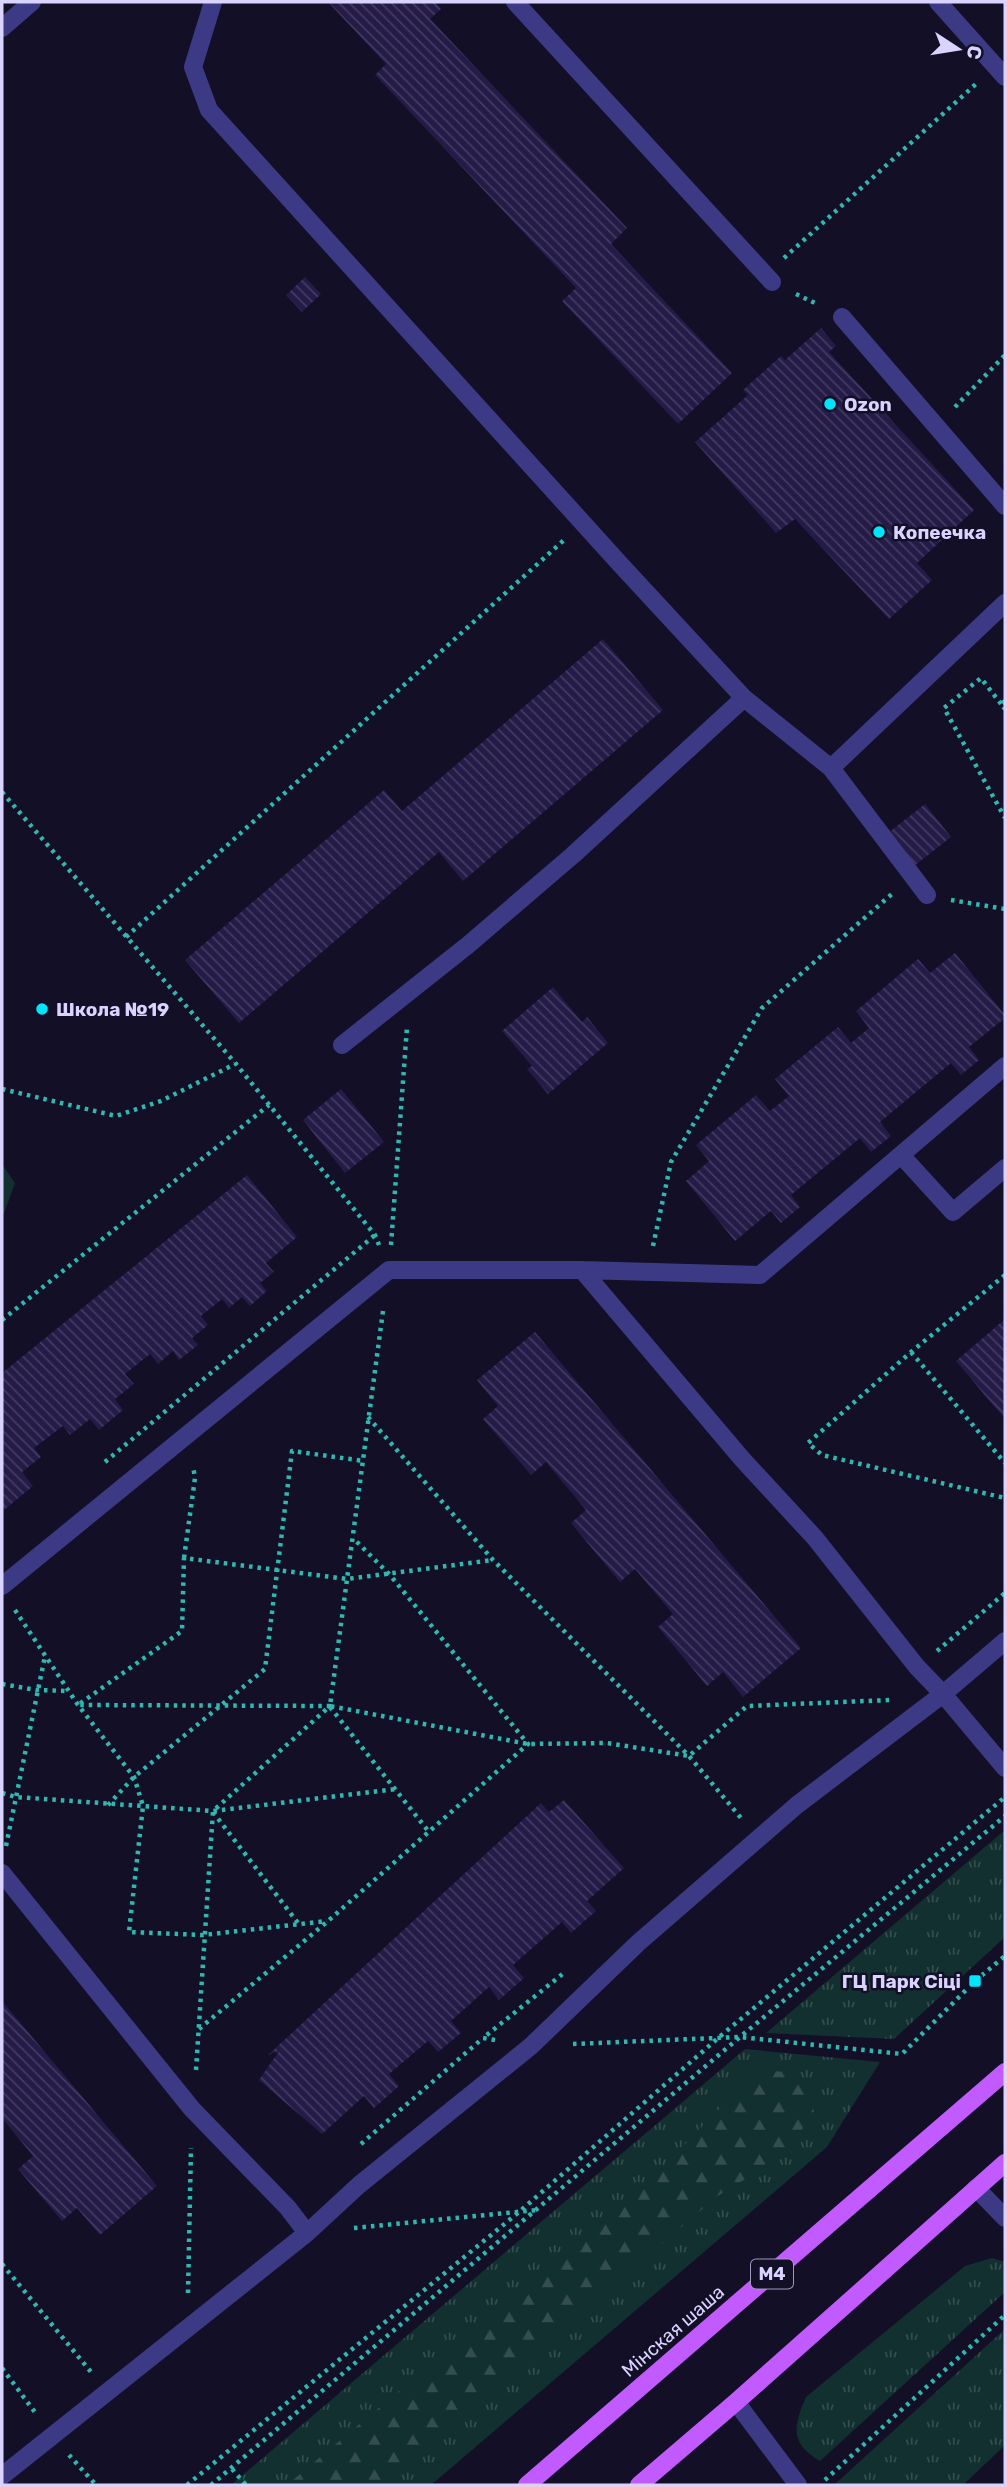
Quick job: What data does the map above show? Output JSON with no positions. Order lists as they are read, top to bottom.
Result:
{
  "streets": {
    "main road": ["М4", "Мінская шаша"]
  },
  "places": {
    "other": ["Ozon", "Копеечка", "Школа №19"],
    "transit": ["ГЦ Парк Сіці"]
  },
  "north": "right"
}
